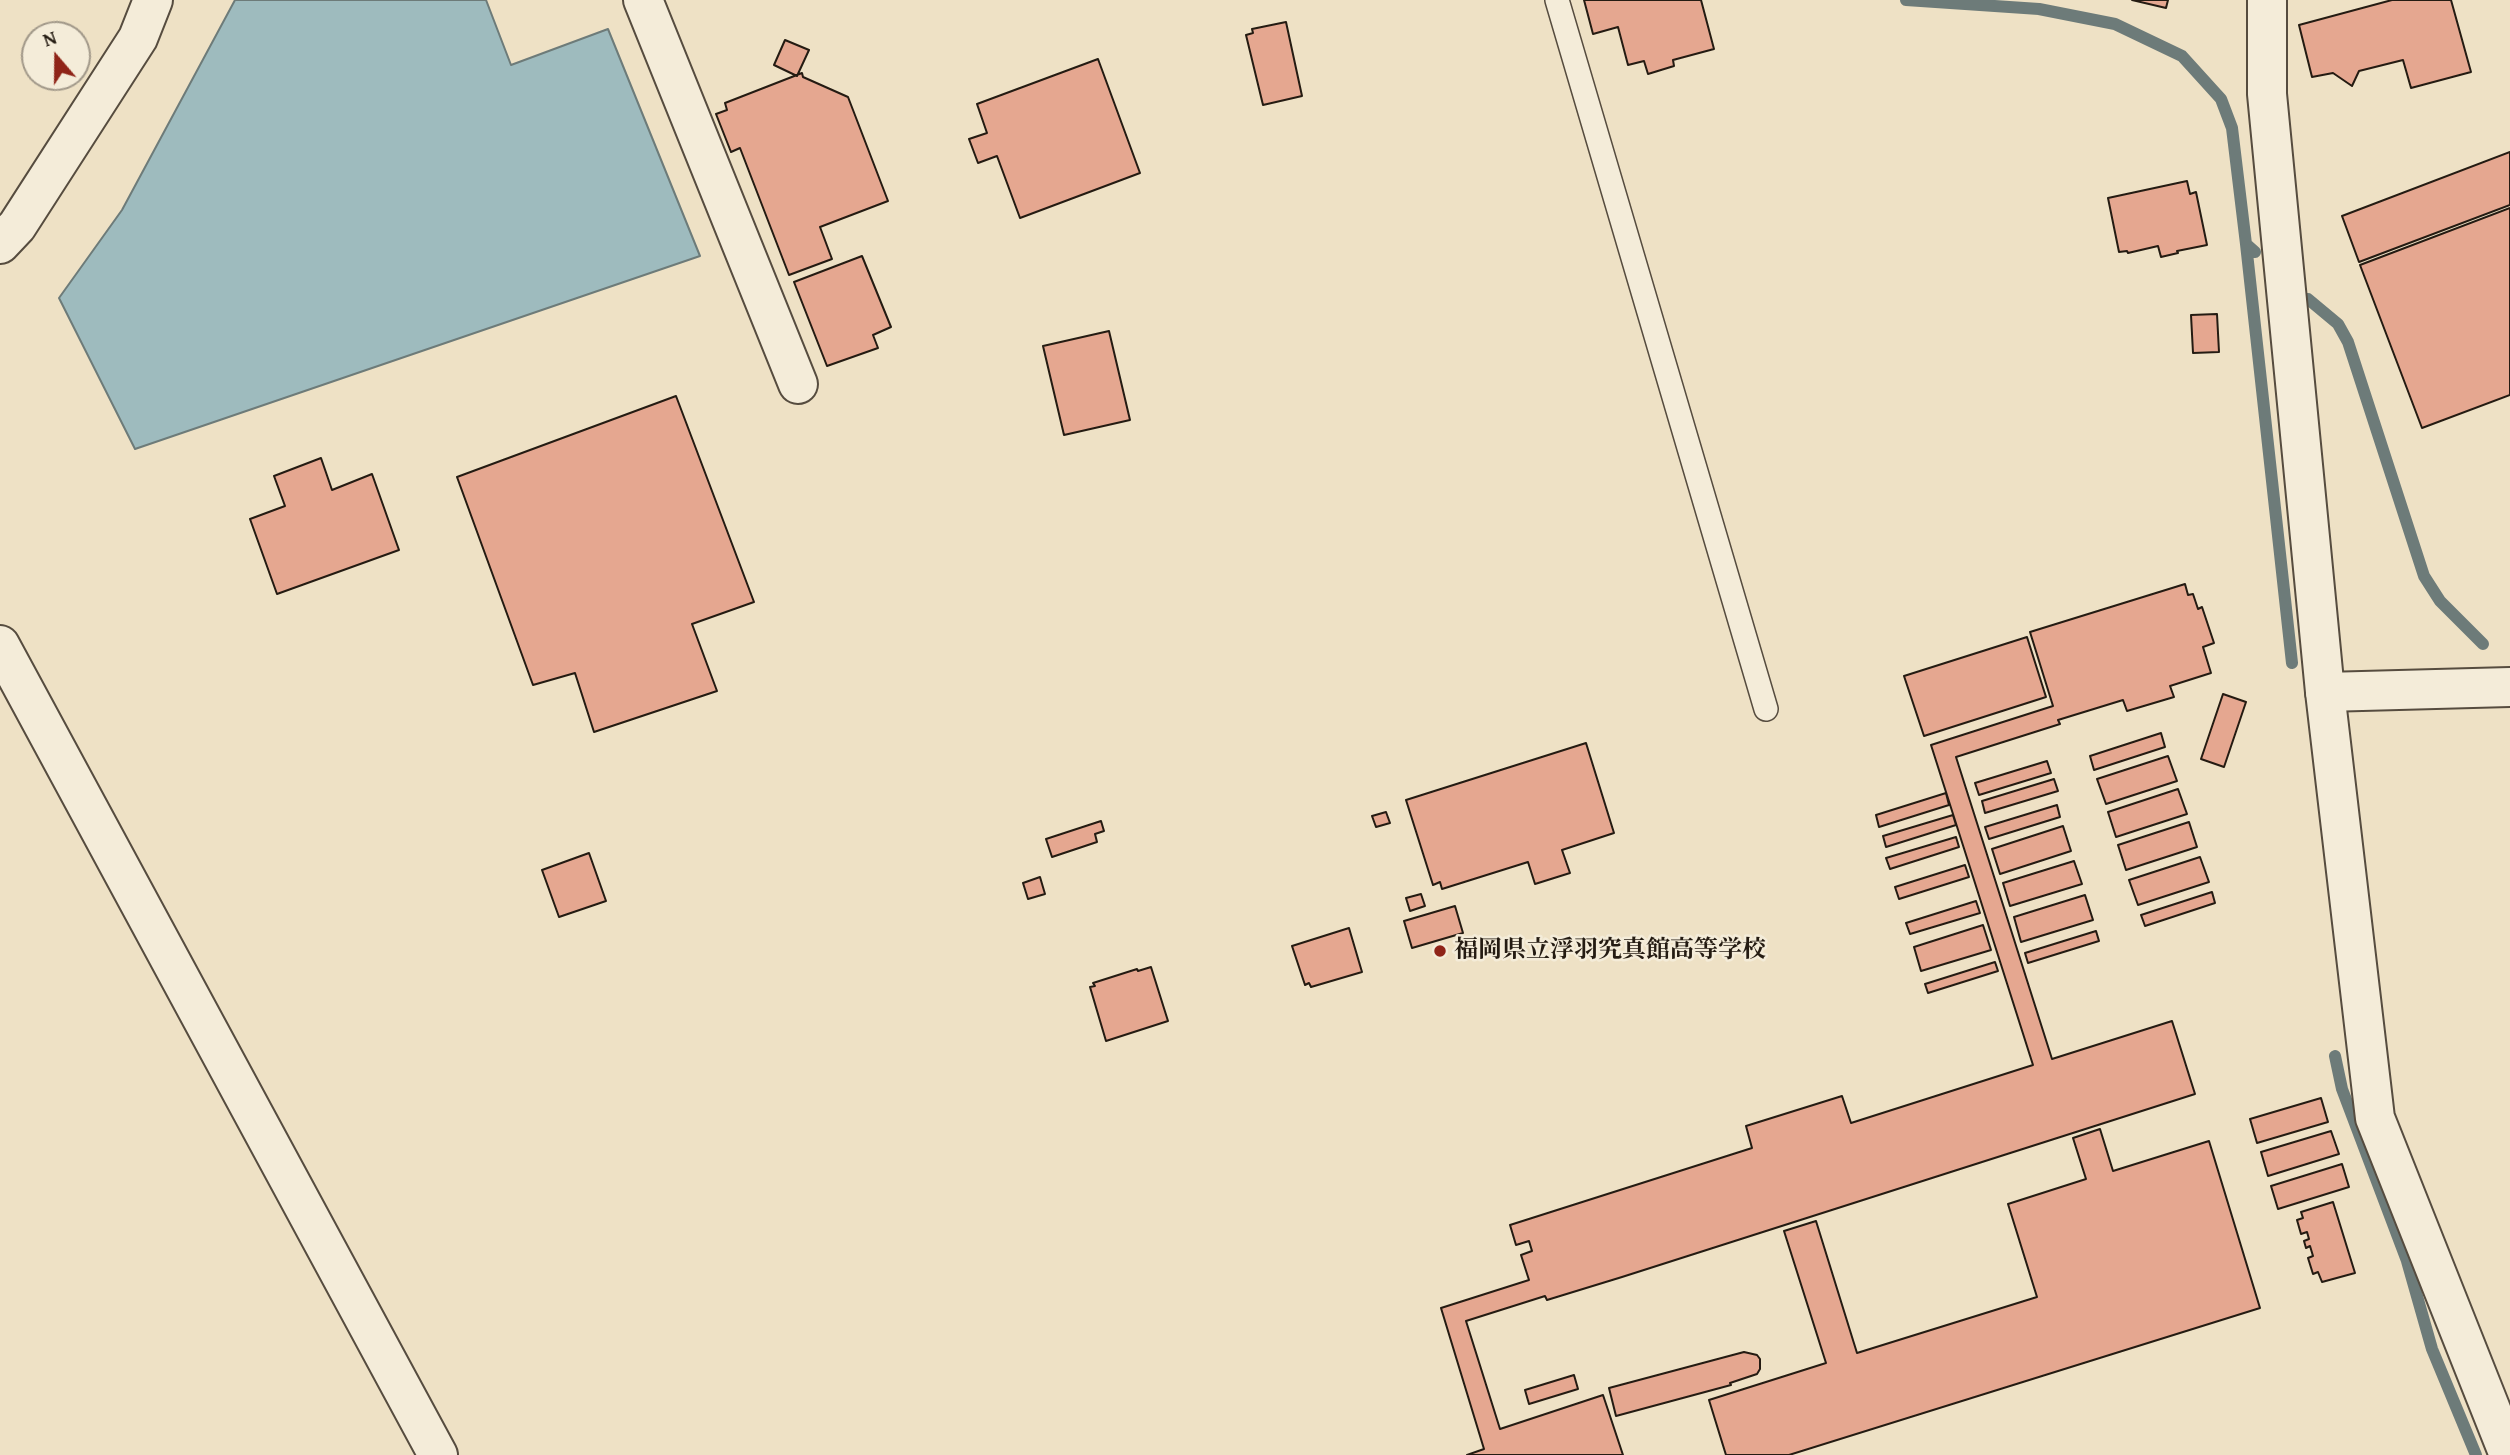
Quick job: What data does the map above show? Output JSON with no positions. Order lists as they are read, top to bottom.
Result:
{
  "places": ["福岡県立浮羽究真館高等学校"],
  "north": "top"
}
